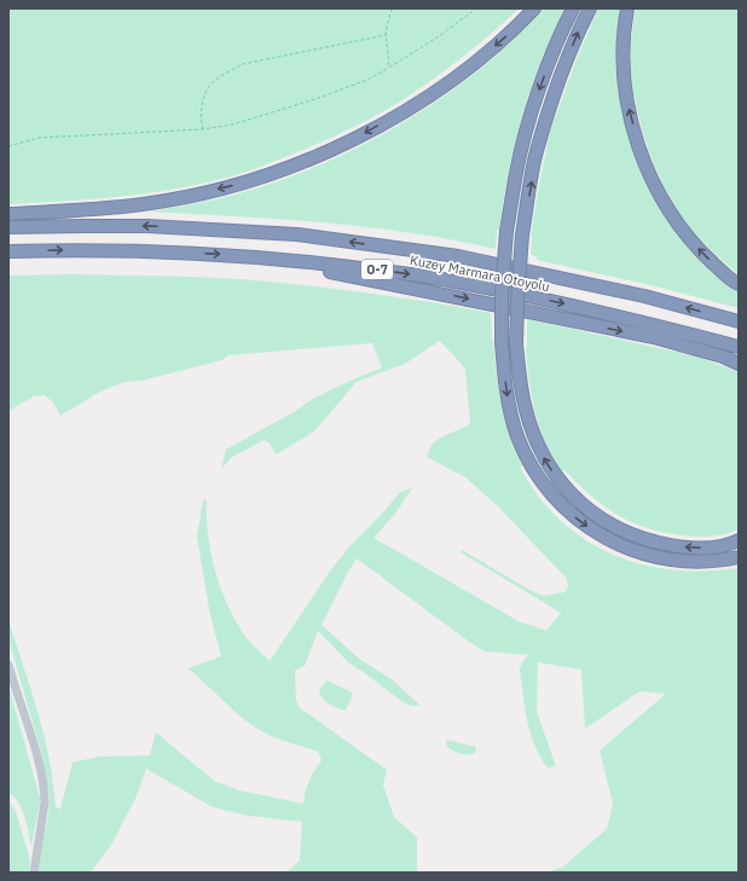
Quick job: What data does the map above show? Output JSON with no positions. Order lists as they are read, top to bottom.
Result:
{
  "streets": {
    "highway": ["O-7", "Kuzey Marmara Otoyolu"]
  }
}
